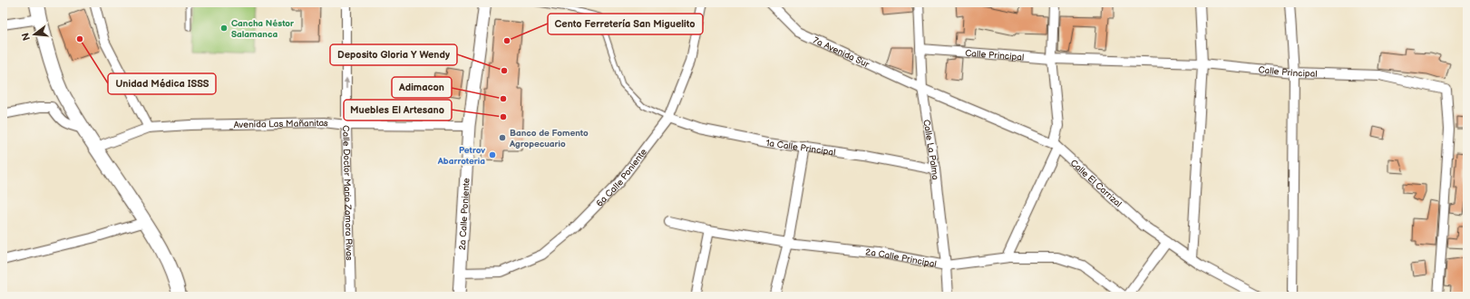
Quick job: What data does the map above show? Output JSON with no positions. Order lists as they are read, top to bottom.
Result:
{
  "streets": {
    "street": [
      "7a Avenida Sur",
      "Calle Principal",
      "Avenida Las Mañanitas",
      "1a Calle Principal",
      "Calle La Palma",
      "6a Calle Poniente",
      "Calle El Carrizal",
      "Calle Doctor Mario Zamora Rivas",
      "2a Calle Poniente",
      "2a Calle Principal"
    ]
  },
  "crossings": [
    ["7a Avenida Sur", "Calle La Palma"],
    ["7a Avenida Sur", "Calle El Carrizal"],
    ["Calle Principal", "Calle La Palma"],
    ["Avenida Las Mañanitas", "Calle Doctor Mario Zamora Rivas"],
    ["Avenida Las Mañanitas", "2a Calle Poniente"],
    ["1a Calle Principal", "Calle La Palma"],
    ["1a Calle Principal", "6a Calle Poniente"],
    ["Calle La Palma", "Calle El Carrizal"],
    ["Calle La Palma", "2a Calle Principal"],
    ["6a Calle Poniente", "2a Calle Poniente"]
  ],
  "one_way": ["Calle Doctor Mario Zamora Rivas"],
  "places": [
    "Cancha Néstor Salamanca",
    "Unidad Médica ISSS",
    "Cento Ferretería San Miguelito",
    "Deposito Gloria Y Wendy",
    "Adimacon",
    "Muebles El Artesano",
    "Banco de Fomento Agropecuario",
    "Petrov Abarroteria"
  ],
  "north": "left"
}
